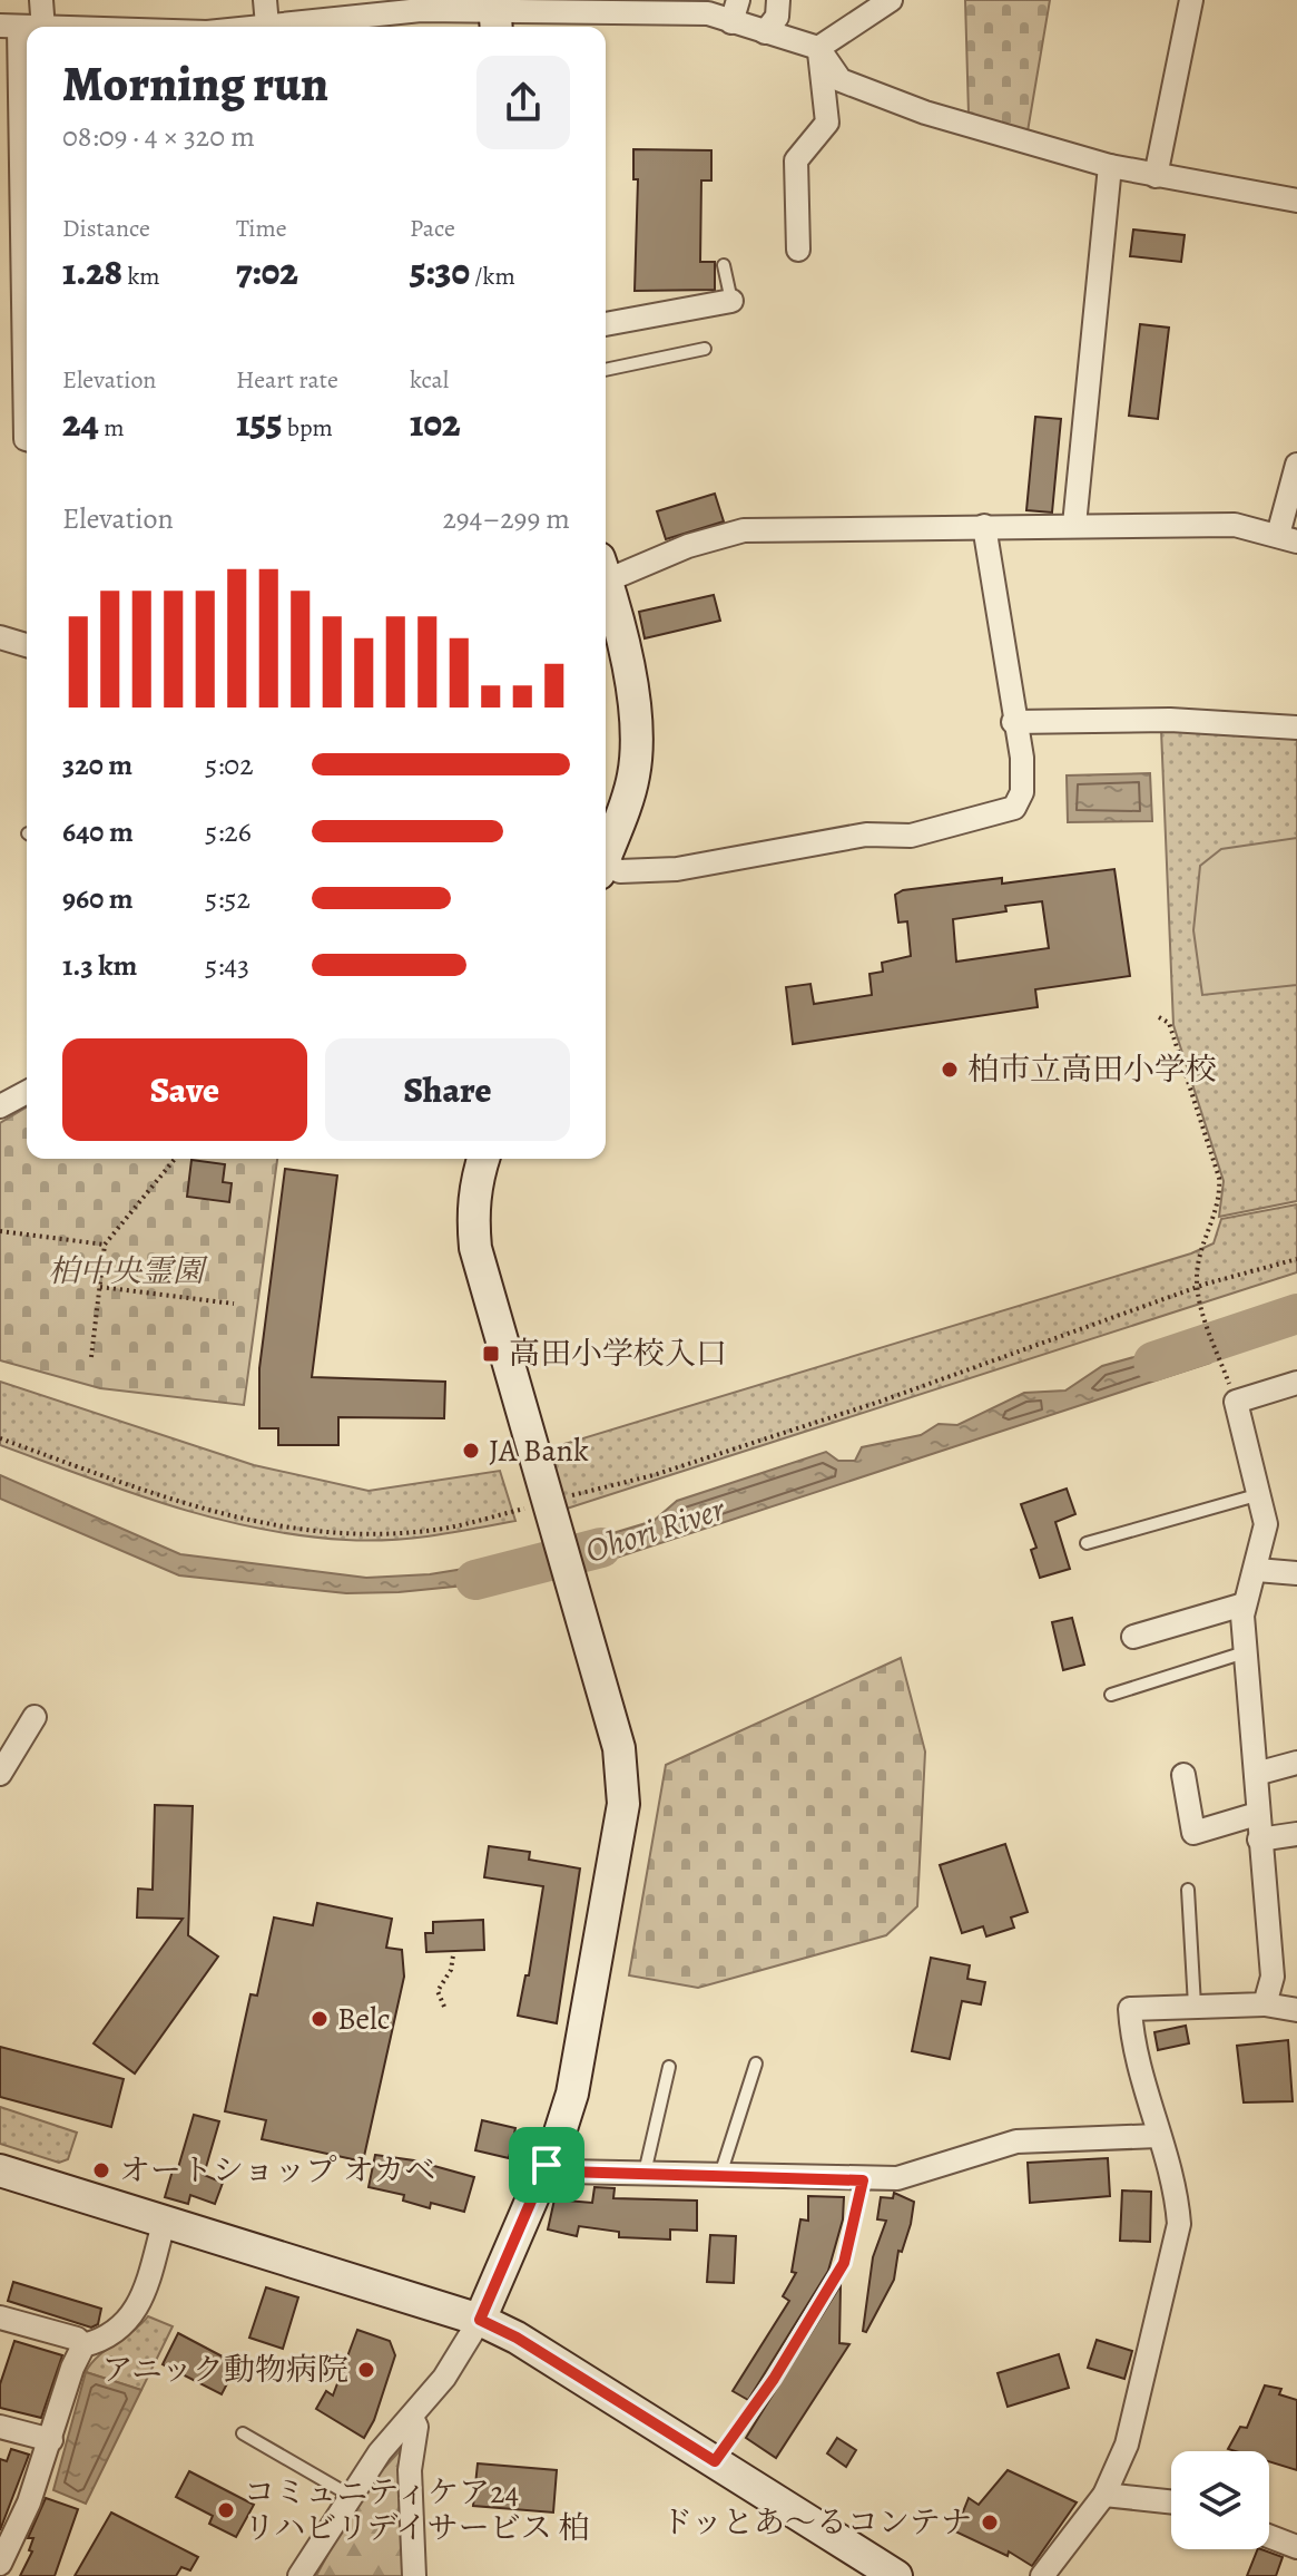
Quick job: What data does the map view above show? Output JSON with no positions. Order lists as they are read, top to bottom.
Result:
{
  "water": ["Ohori River"],
  "parks": ["柏中央霊園"],
  "places": {
    "other": [
      "柏市立高田小学校",
      "JA Bank",
      "Belc",
      "オートショップ オカベ",
      "アニック動物病院",
      "コミュニティケア24 リハビリデイサービス 柏",
      "ドッとあ〜るコンテナ"
    ],
    "transit": ["高田小学校入口"]
  },
  "page": {
    "heading": ["Morning run", "08:09 · 4 × 320 m"],
    "stats": [
      ["Distance", "1.28 km"],
      ["Time", "7:02"],
      ["Pace", "5:30 /km"],
      ["Elevation", "24 m"],
      ["Heart rate", "155 bpm"],
      ["kcal", "102"]
    ],
    "chart": ["Elevation", "294–299 m"],
    "list": [
      {
        "name": "320 m",
        "note": "5:02"
      },
      {
        "name": "640 m",
        "note": "5:26"
      },
      {
        "name": "960 m",
        "note": "5:52"
      },
      {
        "name": "1.3 km",
        "note": "5:43"
      }
    ],
    "buttons": ["Save", "Share"]
  }
}
